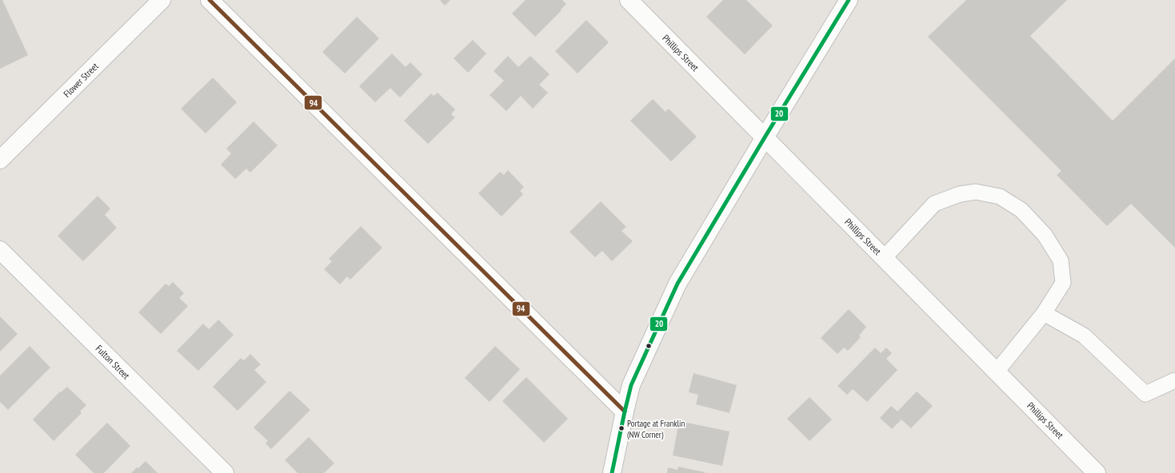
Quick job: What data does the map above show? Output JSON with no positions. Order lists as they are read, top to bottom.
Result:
{
  "streets": {
    "street": ["Phillips Street", "Flower Street", "Fulton Street"]
  },
  "places": ["Portage at Franklin (NW Corner)"],
  "lines": ["transit line 94", "transit line 20"]
}
